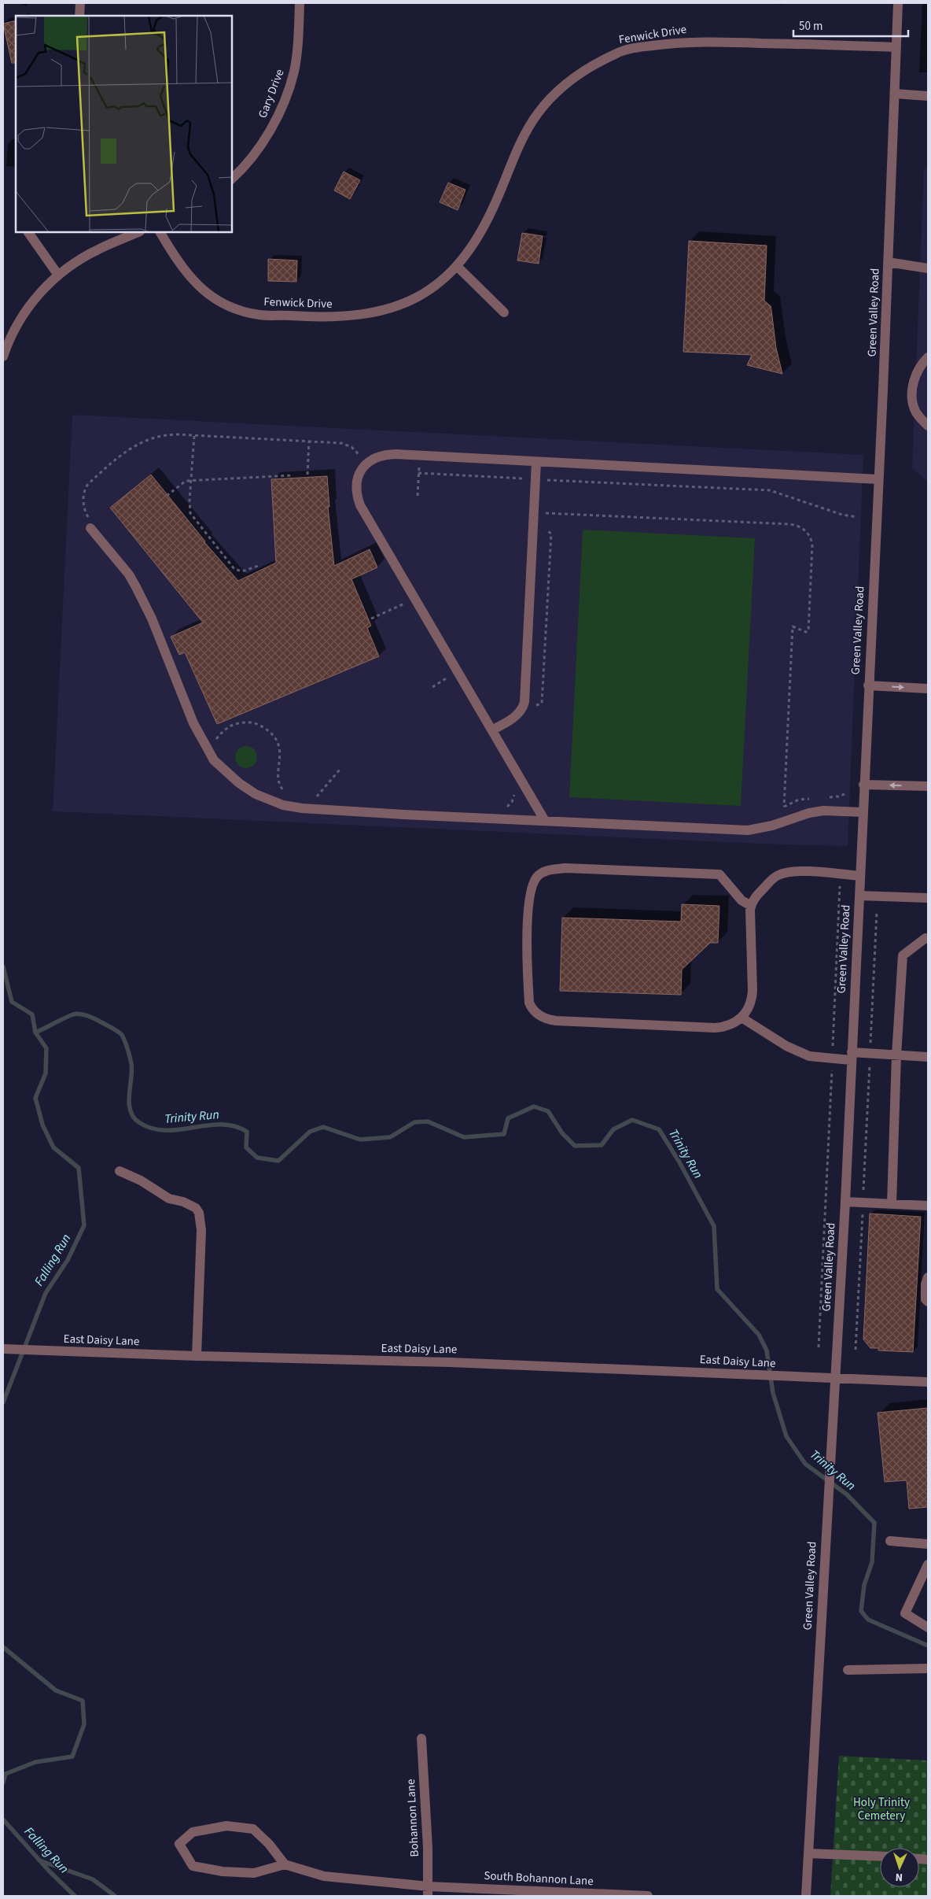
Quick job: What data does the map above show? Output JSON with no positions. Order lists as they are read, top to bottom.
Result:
{
  "streets": {
    "street": [
      "Fenwick Drive",
      "Gary Drive",
      "Green Valley Road",
      "East Daisy Lane",
      "Bohannon Lane",
      "South Bohannon Lane"
    ]
  },
  "crossings": [
    ["Fenwick Drive", "Green Valley Road"],
    ["Green Valley Road", "East Daisy Lane"],
    ["Bohannon Lane", "South Bohannon Lane"]
  ],
  "water": ["Trinity Run", "Falling Run"],
  "parks": ["Holy Trinity Cemetery"],
  "scale_bar": "50 m",
  "north": "bottom"
}
